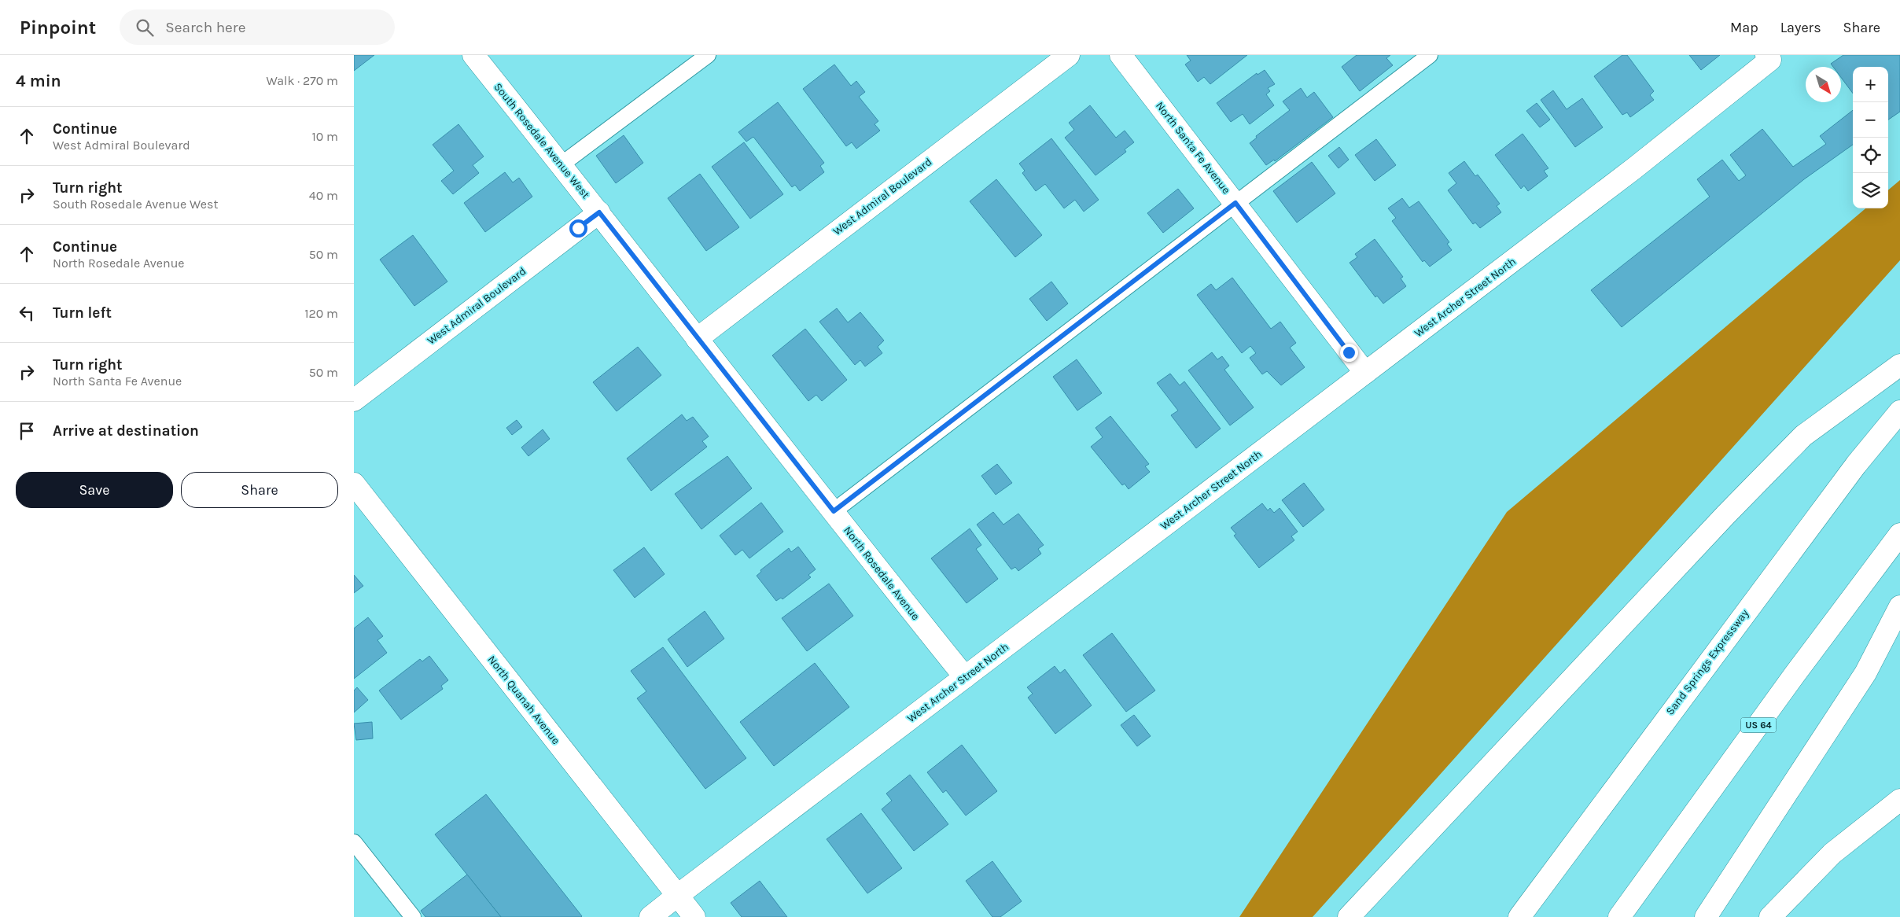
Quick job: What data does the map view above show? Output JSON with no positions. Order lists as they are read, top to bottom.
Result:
{
  "streets": {
    "main road": [
      "South Rosedale Avenue West",
      "North Santa Fe Avenue",
      "West Admiral Boulevard",
      "West Archer Street North",
      "North Rosedale Avenue",
      "Sand Springs Expressway",
      "North Quanah Avenue",
      "US 64"
    ]
  },
  "crossings": [
    ["South Rosedale Avenue West", "West Admiral Boulevard"],
    ["South Rosedale Avenue West", "North Rosedale Avenue"],
    ["North Santa Fe Avenue", "West Archer Street North"],
    ["West Admiral Boulevard", "North Rosedale Avenue"],
    ["West Archer Street North", "North Rosedale Avenue"],
    ["West Archer Street North", "North Quanah Avenue"]
  ],
  "north": "bottom right",
  "page": {
    "header": "Pinpoint",
    "search": "Search here",
    "nav": ["Map", "Layers", "Share"],
    "heading": ["4 min", "Walk · 270 m"],
    "map_buttons": ["+", "−"],
    "list": [
      ["Continue", "West Admiral Boulevard", "10 m"],
      ["Turn right", "South Rosedale Avenue West", "40 m"],
      ["Continue", "North Rosedale Avenue", "50 m"],
      ["Turn left", "120 m"],
      ["Turn right", "North Santa Fe Avenue", "50 m"],
      "Arrive at destination"
    ],
    "buttons": ["Save", "Share"]
  }
}
